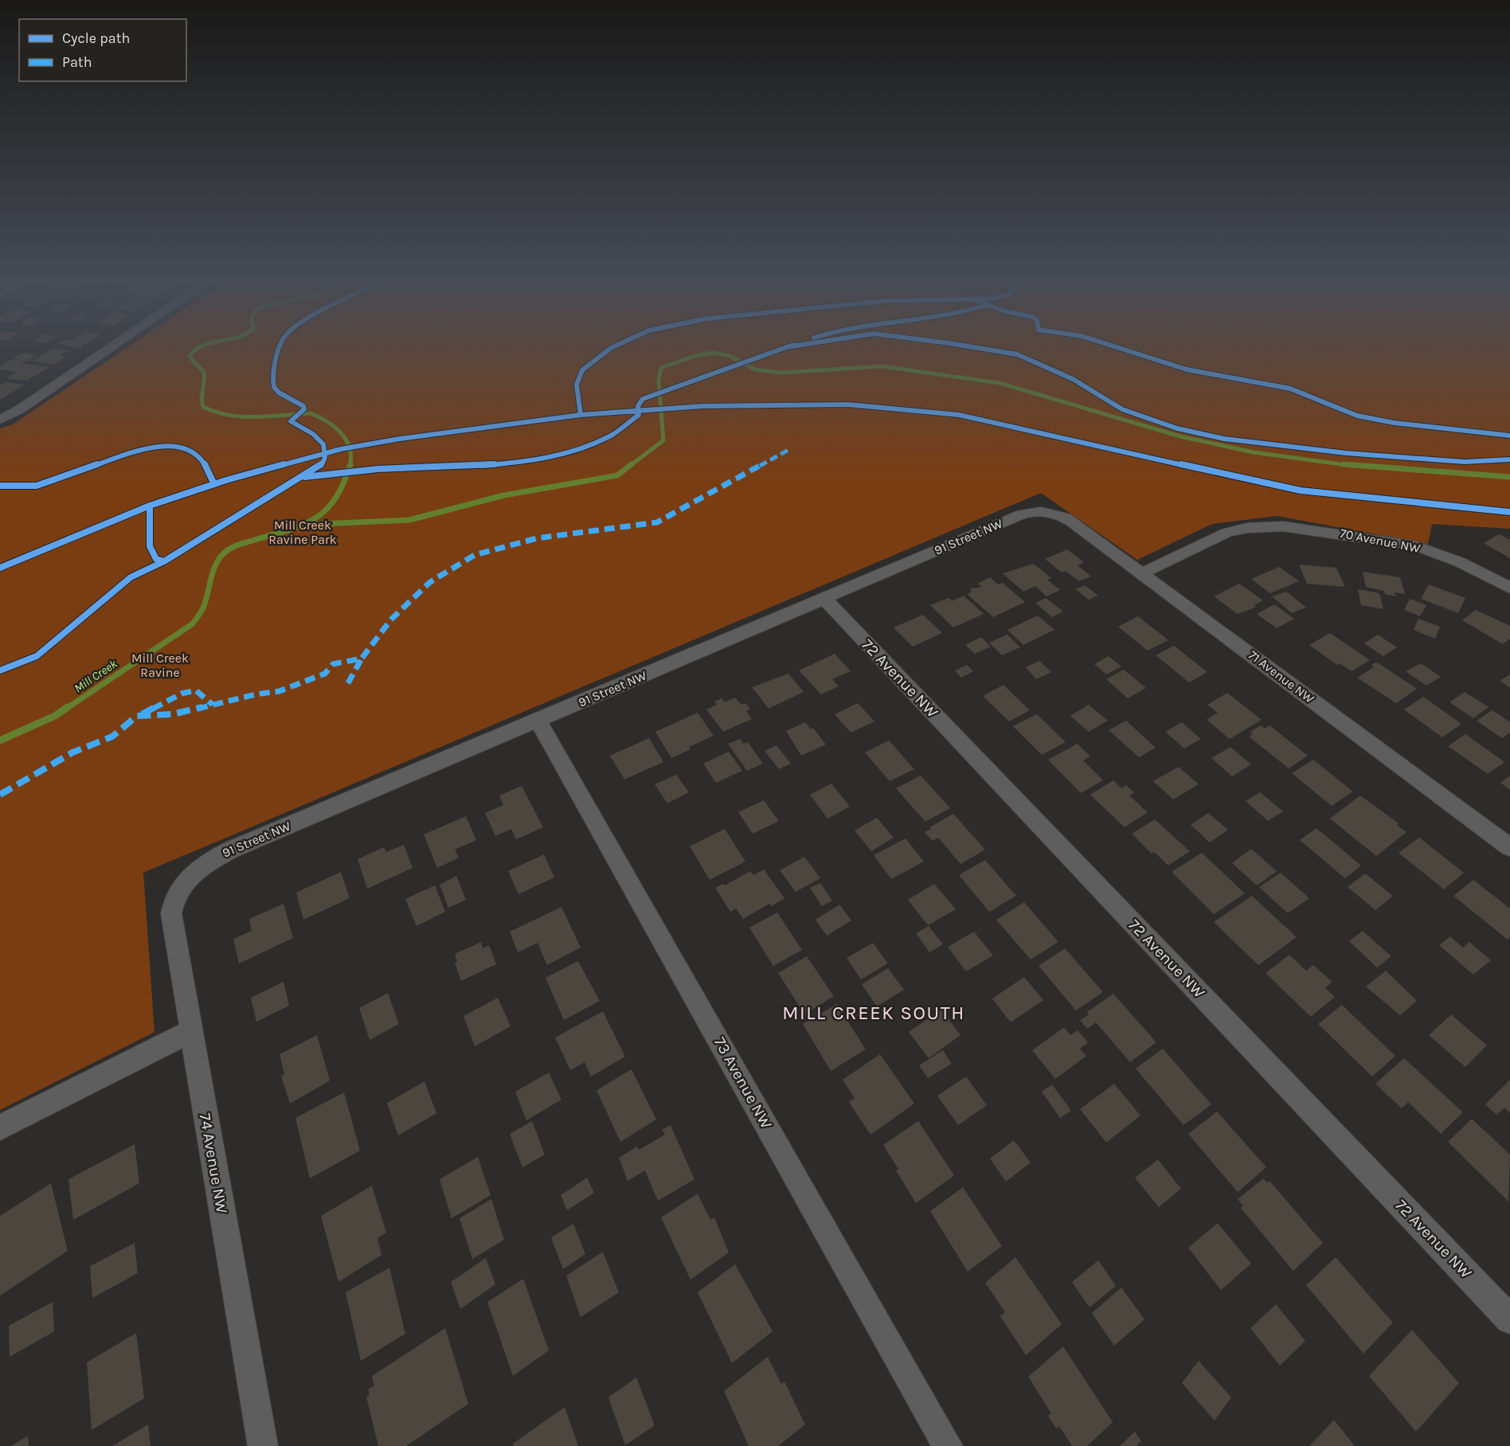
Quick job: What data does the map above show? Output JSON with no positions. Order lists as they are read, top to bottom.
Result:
{
  "streets": {
    "street": [
      "91 Street NW",
      "70 Avenue NW",
      "71 Avenue NW",
      "72 Avenue NW",
      "73 Avenue NW",
      "74 Avenue NW"
    ]
  },
  "crossings": [
    ["91 Street NW", "71 Avenue NW"],
    ["91 Street NW", "72 Avenue NW"],
    ["91 Street NW", "73 Avenue NW"],
    ["91 Street NW", "74 Avenue NW"],
    ["70 Avenue NW", "71 Avenue NW"]
  ],
  "districts": ["MILL CREEK SOUTH"],
  "water": ["Mill Creek"],
  "parks": ["Mill Creek Ravine Park", "Mill Creek Ravine"],
  "legend": ["Cycle path", "Path"]
}
